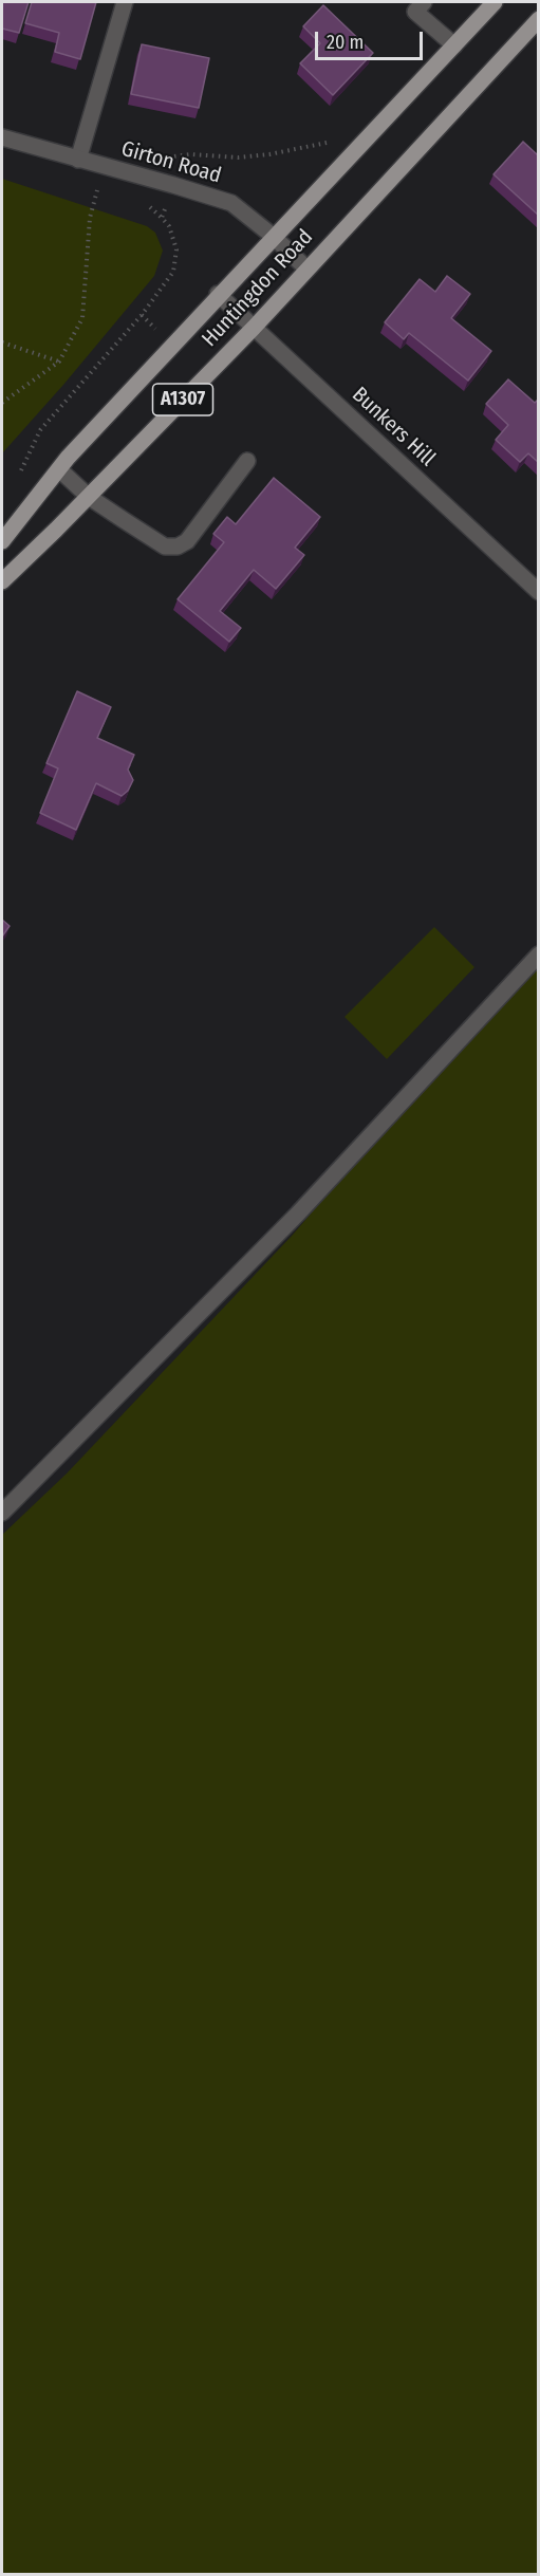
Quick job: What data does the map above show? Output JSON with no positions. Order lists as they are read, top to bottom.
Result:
{
  "streets": {
    "main road": ["Huntingdon Road", "A1307"],
    "street": ["Girton Road", "Bunkers Hill"]
  },
  "crossings": [
    ["Girton Road", "Huntingdon Road"],
    ["Huntingdon Road", "Bunkers Hill"]
  ],
  "scale_bar": "20 m"
}
